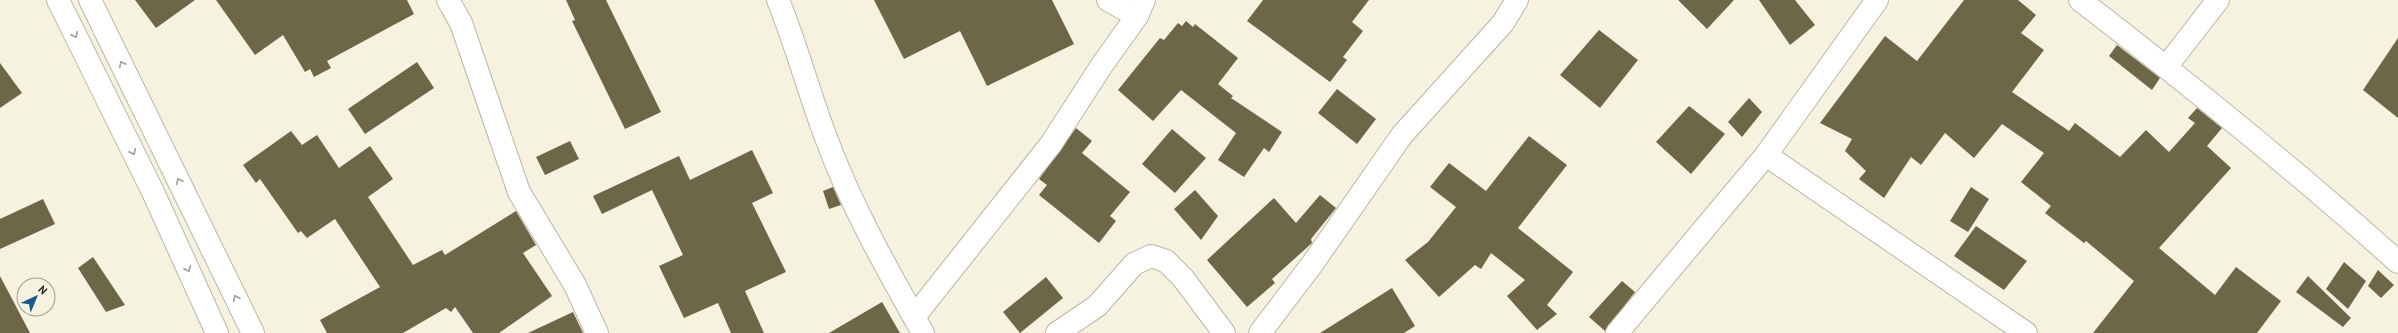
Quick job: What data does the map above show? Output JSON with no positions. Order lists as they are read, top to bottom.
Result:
{
  "north": "top right"
}
